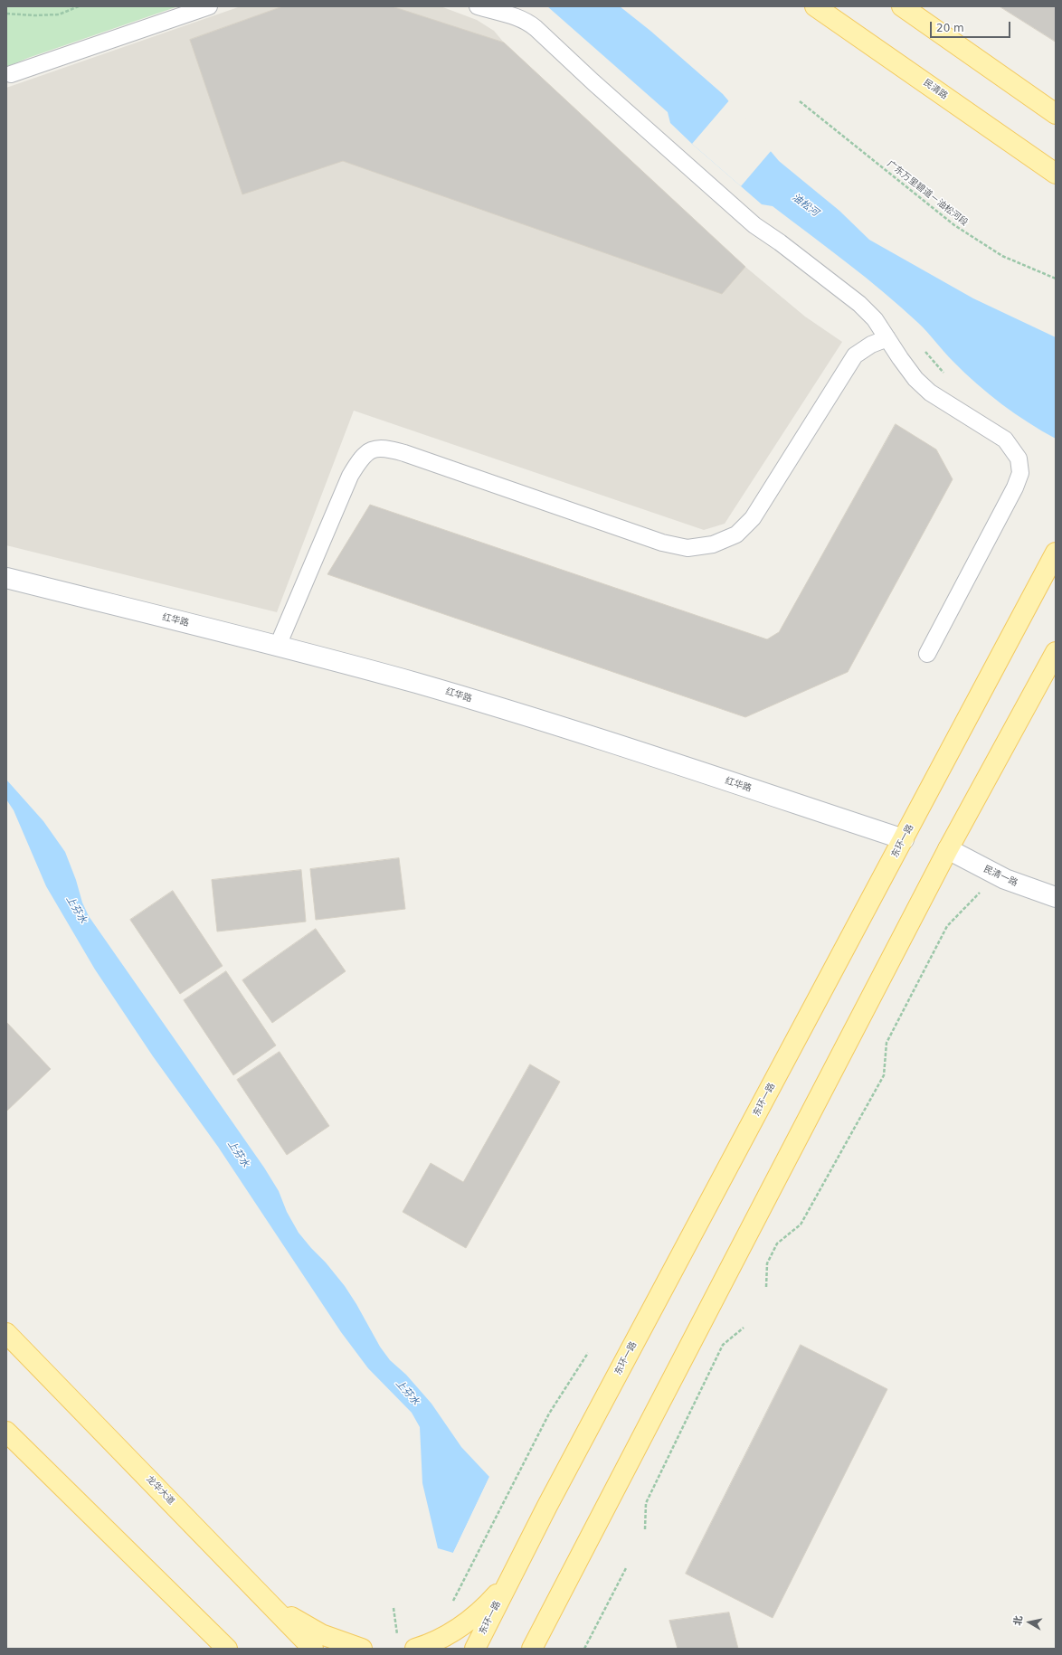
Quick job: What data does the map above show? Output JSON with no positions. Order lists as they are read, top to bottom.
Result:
{
  "streets": {
    "main road": ["民清路", "东环一路", "龙华大道"],
    "street": ["红华路", "民清一路"],
    "path": ["广东万里碧道－油松河段"]
  },
  "crossings": [
    ["红华路", "东环一路"]
  ],
  "water": ["油松河", "上芬水"],
  "scale_bar": "20 m",
  "north": "left"
}
